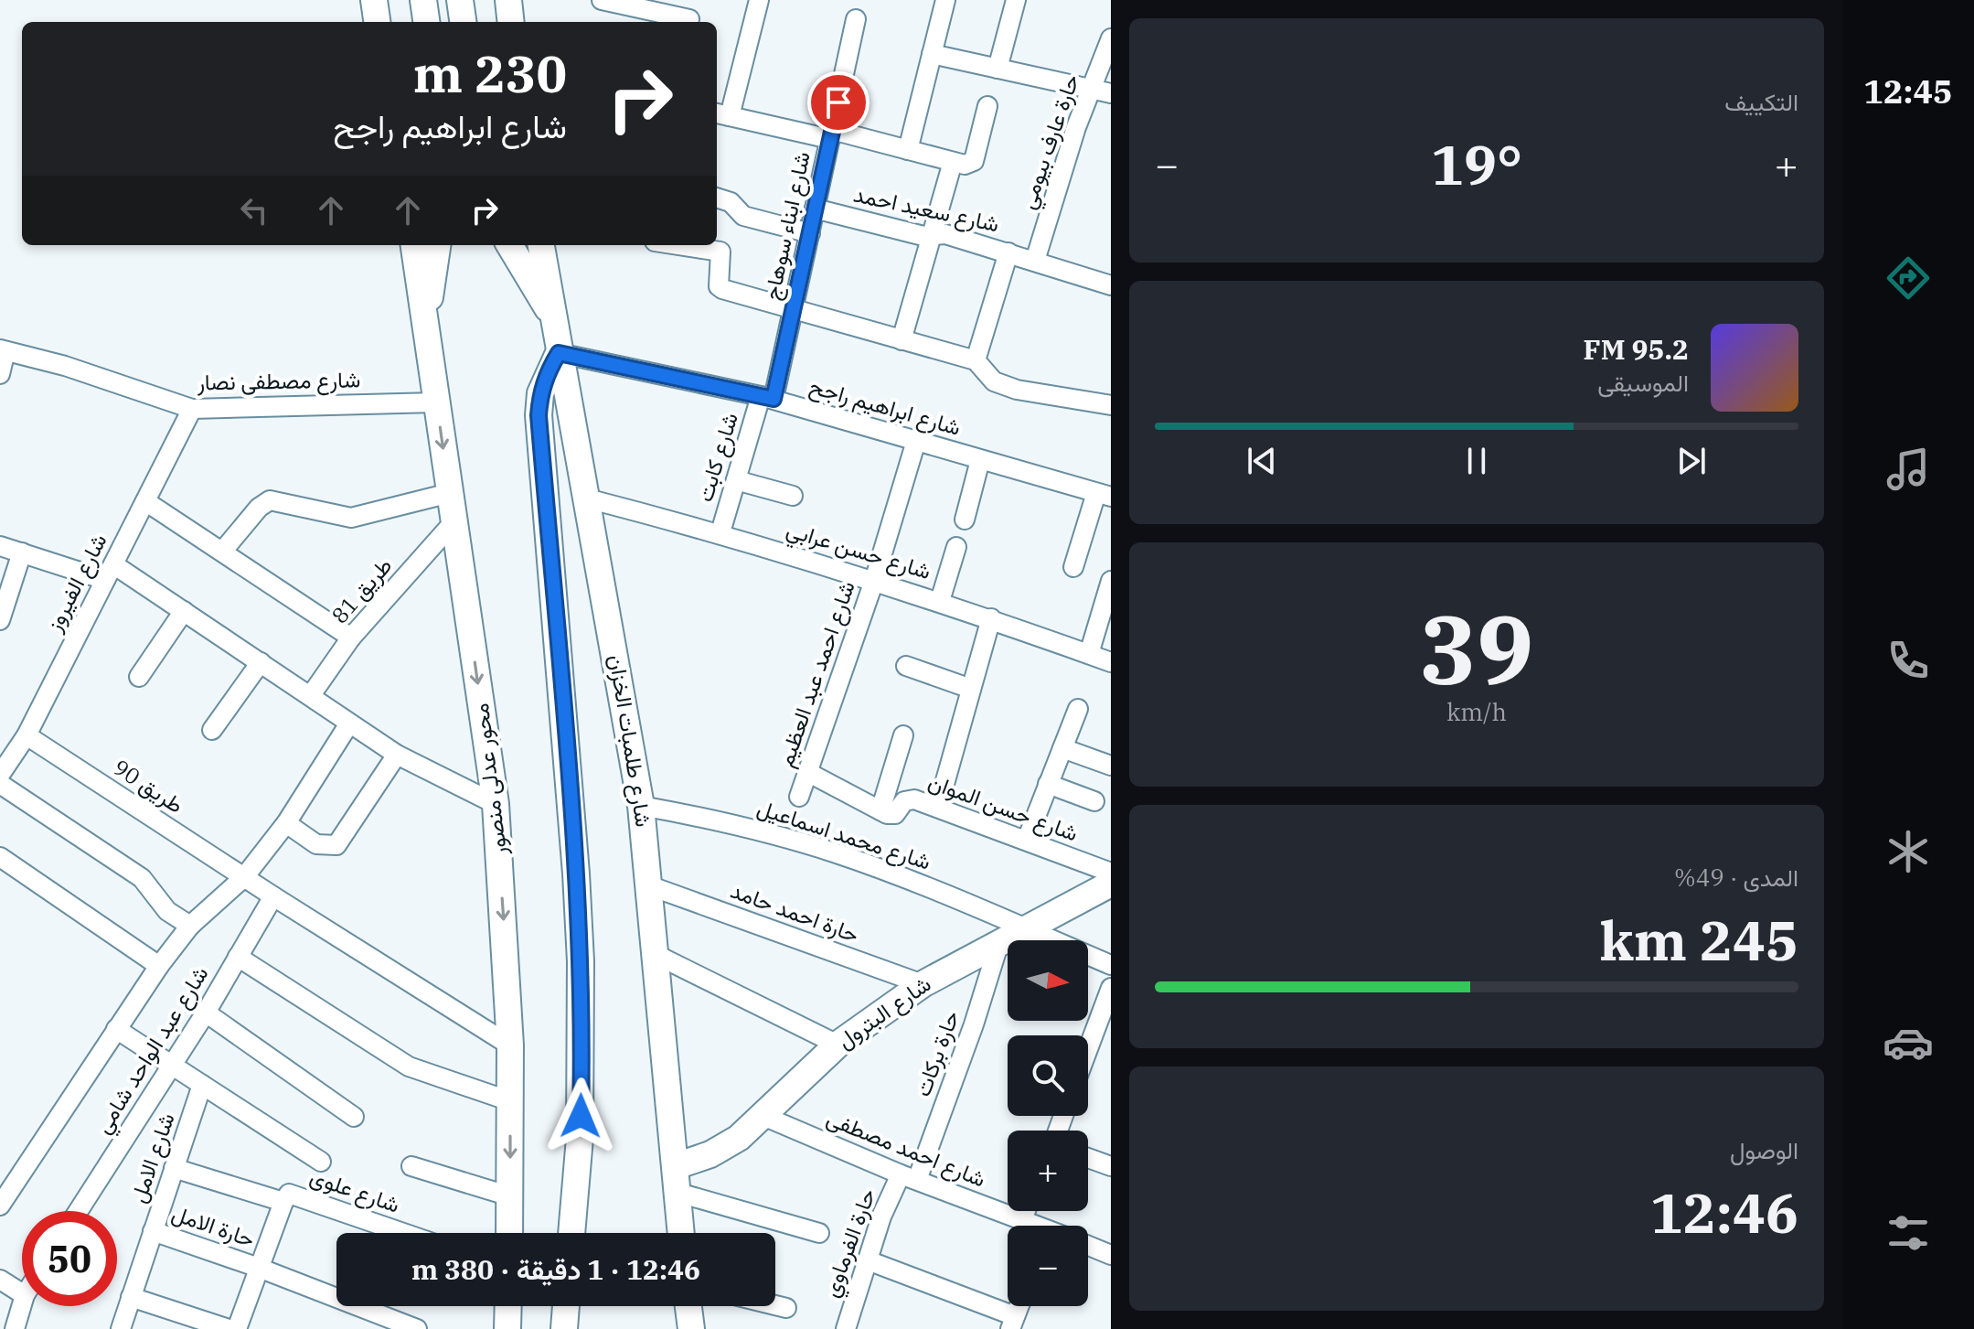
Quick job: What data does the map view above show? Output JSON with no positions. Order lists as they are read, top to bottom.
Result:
{
  "streets": {
    "main road": ["شارع طلمبات الخزان", "محور عدلى منصور", "شارع البترول"],
    "street": [
      "حارة عارف بيومي",
      "شارع سعيد احمد",
      "شارع ابناء سوهاج",
      "شارع مصطفى نصار",
      "شارع ابراهيم راجح",
      "شارع كابت",
      "شارع حسن عرابي",
      "شارع الفيروز",
      "طريق 81",
      "شارع احمد عبد العظيم",
      "طريق 90",
      "شارع حسن الموان",
      "شارع محمد اسماعيل",
      "حارة احمد حامد",
      "شارع عبد الواحد شامي",
      "حارة بركات",
      "شارع احمد مصطفى",
      "شارع الامل",
      "شارع علوى",
      "حارة الامل",
      "حارة الفرماوي"
    ]
  },
  "crossings": [
    ["حارة عارف بيومي", "شارع سعيد احمد"],
    ["شارع سعيد احمد", "شارع ابناء سوهاج"],
    ["شارع ابناء سوهاج", "شارع ابراهيم راجح"],
    ["شارع ابناء سوهاج", "شارع كابت"],
    ["شارع مصطفى نصار", "شارع الفيروز"],
    ["شارع مصطفى نصار", "محور عدلى منصور"],
    ["شارع ابراهيم راجح", "شارع كابت"],
    ["شارع ابراهيم راجح", "شارع احمد عبد العظيم"],
    ["شارع ابراهيم راجح", "شارع طلمبات الخزان"],
    ["شارع كابت", "شارع حسن عرابي"],
    ["شارع حسن عرابي", "شارع احمد عبد العظيم"],
    ["شارع حسن عرابي", "شارع طلمبات الخزان"],
    ["شارع الفيروز", "طريق 90"],
    ["طريق 81", "محور عدلى منصور"],
    ["شارع طلمبات الخزان", "شارع محمد اسماعيل"],
    ["شارع طلمبات الخزان", "حارة احمد حامد"],
    ["شارع طلمبات الخزان", "شارع البترول"],
    ["محور عدلى منصور", "طريق 90"],
    ["طريق 90", "شارع عبد الواحد شامي"],
    ["شارع محمد اسماعيل", "شارع البترول"],
    ["حارة احمد حامد", "شارع البترول"],
    ["شارع البترول", "حارة بركات"],
    ["شارع البترول", "شارع احمد مصطفى"],
    ["حارة بركات", "شارع احمد مصطفى"],
    ["حارة بركات", "حارة الفرماوي"],
    ["شارع احمد مصطفى", "حارة الفرماوي"],
    ["شارع الامل", "شارع علوى"],
    ["شارع الامل", "حارة الامل"]
  ],
  "north": "right",
  "page": {
    "tabs": "12:45",
    "tile": [
      "التكييف",
      ["39", "km/h"],
      ["المدى · 49%", "245 km"],
      ["الوصول", "12:46"]
    ],
    "turn": ["230 m", "شارع ابراهيم راجح"],
    "heat": ["−", "19°", "+"],
    "song": ["95.2 FM", "الموسيقى"],
    "map_buttons": ["+", "−"],
    "limit": "50",
    "trip": "12:46 · 1 دقيقة · 380 m"
  }
}
